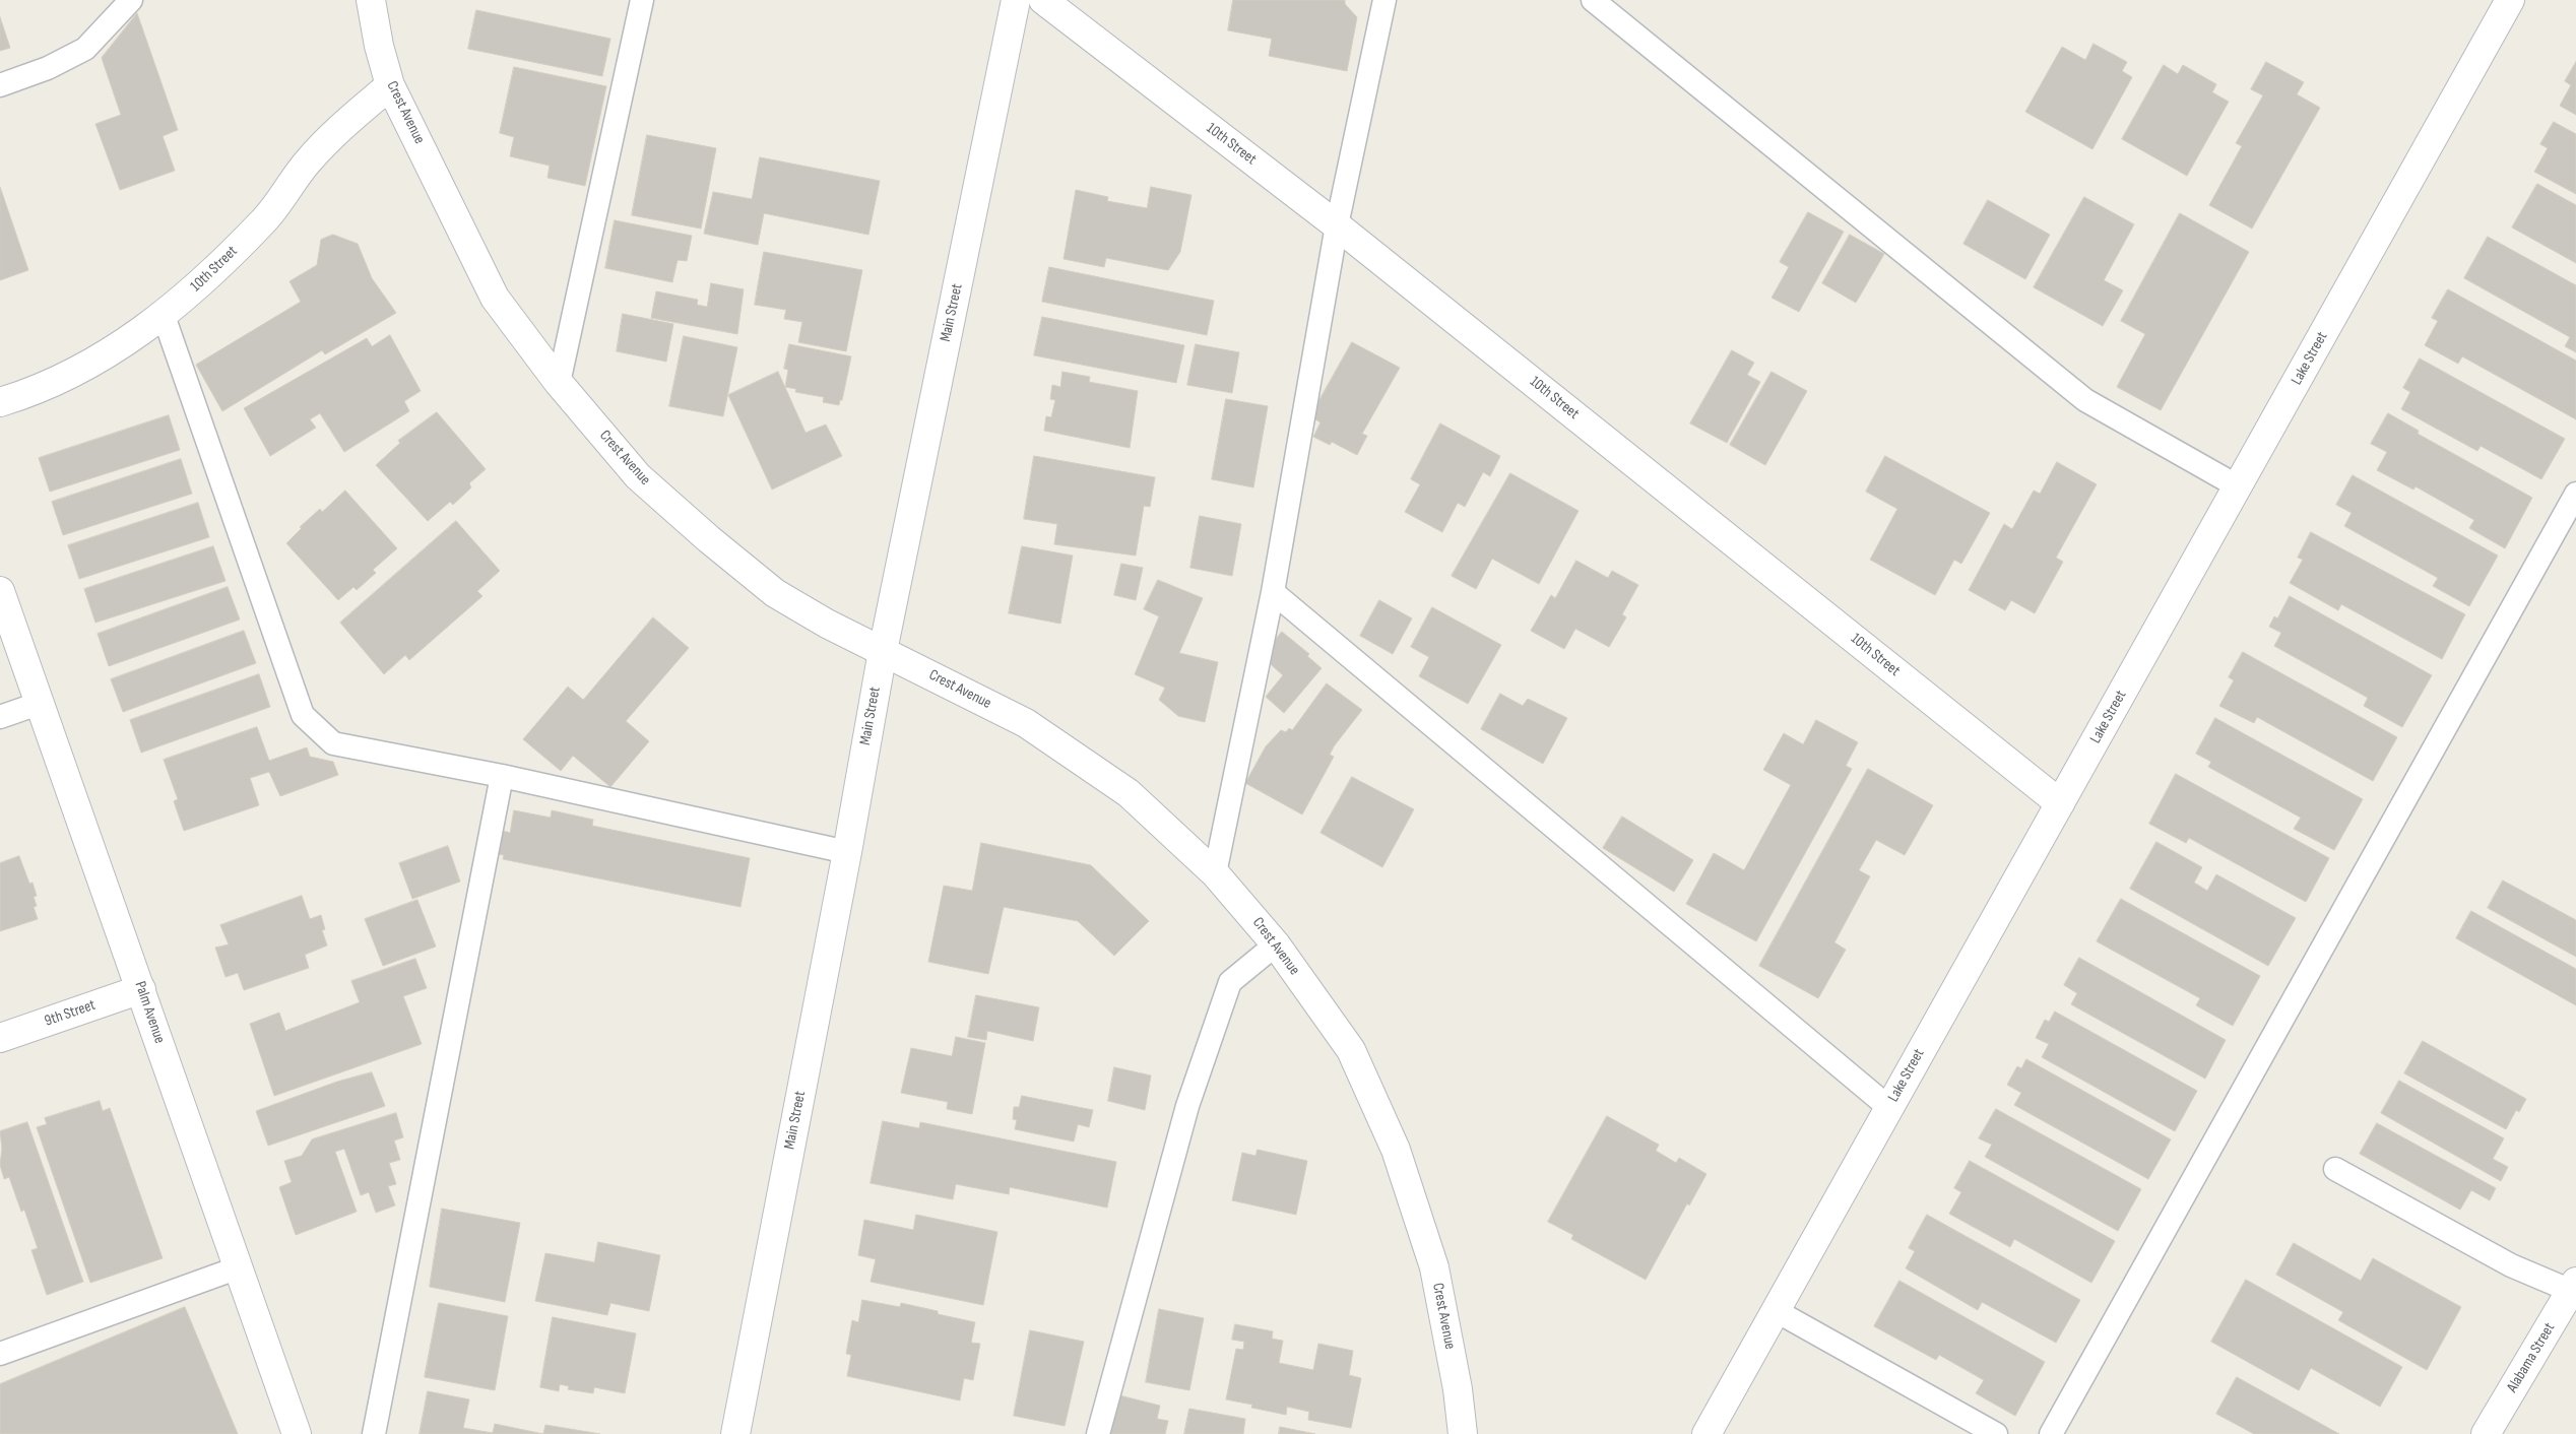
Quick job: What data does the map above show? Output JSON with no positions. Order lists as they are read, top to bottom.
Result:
{
  "streets": {
    "street": [
      "Crest Avenue",
      "10th Street",
      "Main Street",
      "Lake Street",
      "Palm Avenue",
      "9th Street",
      "Alabama Street"
    ]
  },
  "crossings": [
    ["Crest Avenue", "10th Street"],
    ["Crest Avenue", "Main Street"],
    ["10th Street", "Lake Street"],
    ["Palm Avenue", "9th Street"]
  ]
}
